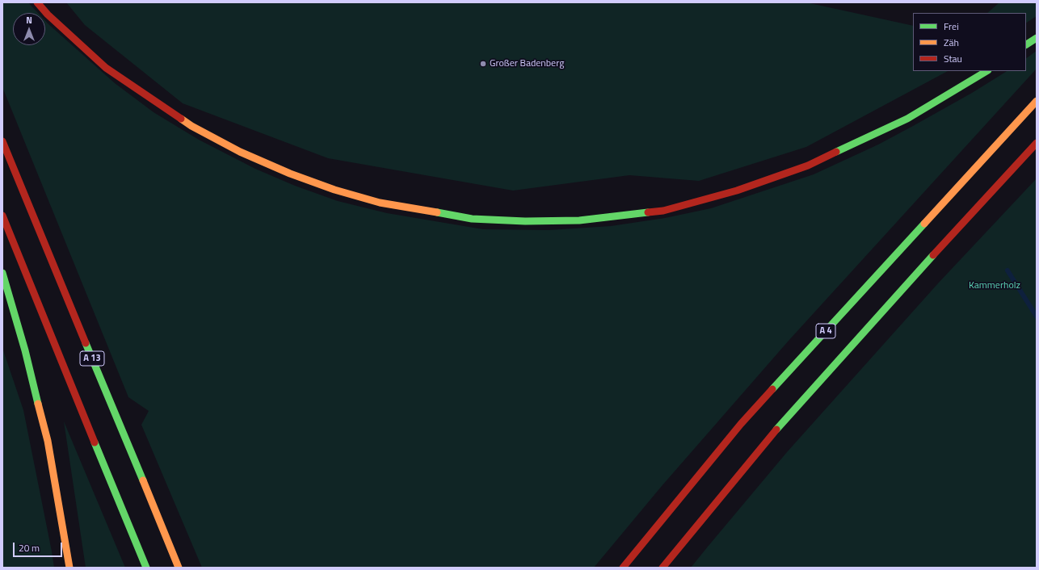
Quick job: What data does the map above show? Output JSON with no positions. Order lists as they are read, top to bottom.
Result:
{
  "streets": {
    "highway": ["A 4", "A 13"]
  },
  "parks": ["Kammerholz"],
  "places": ["Großer Badenberg"],
  "legend": ["Frei", "Zäh", "Stau"],
  "scale_bar": "20 m",
  "north": "top"
}
